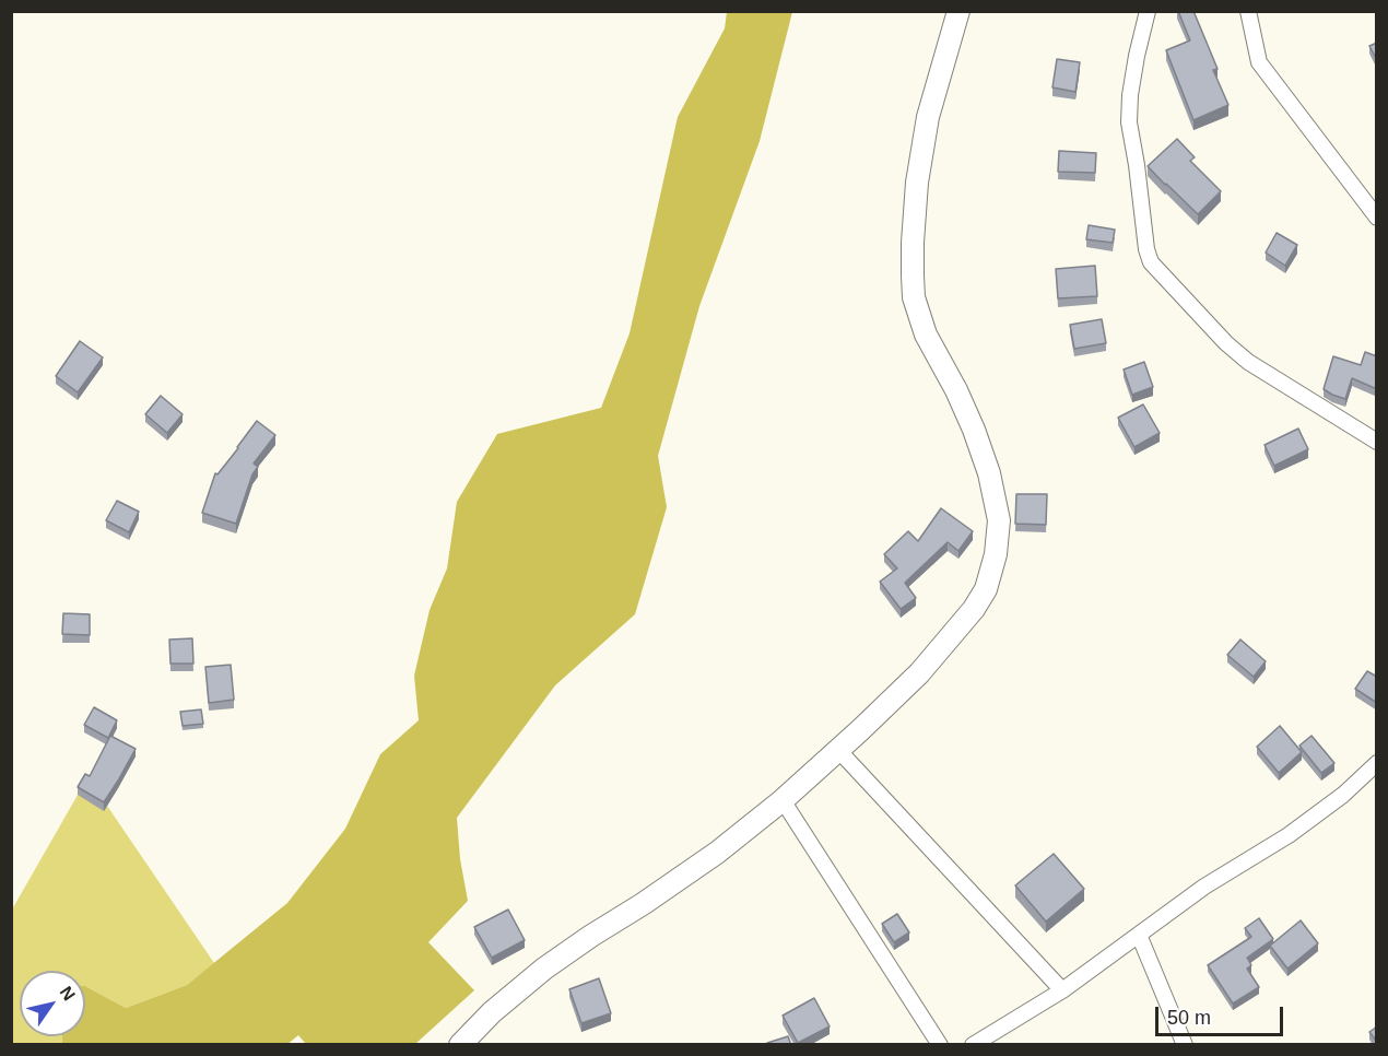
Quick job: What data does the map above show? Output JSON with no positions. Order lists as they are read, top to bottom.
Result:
{
  "scale_bar": "50 m",
  "north": "top right"
}
